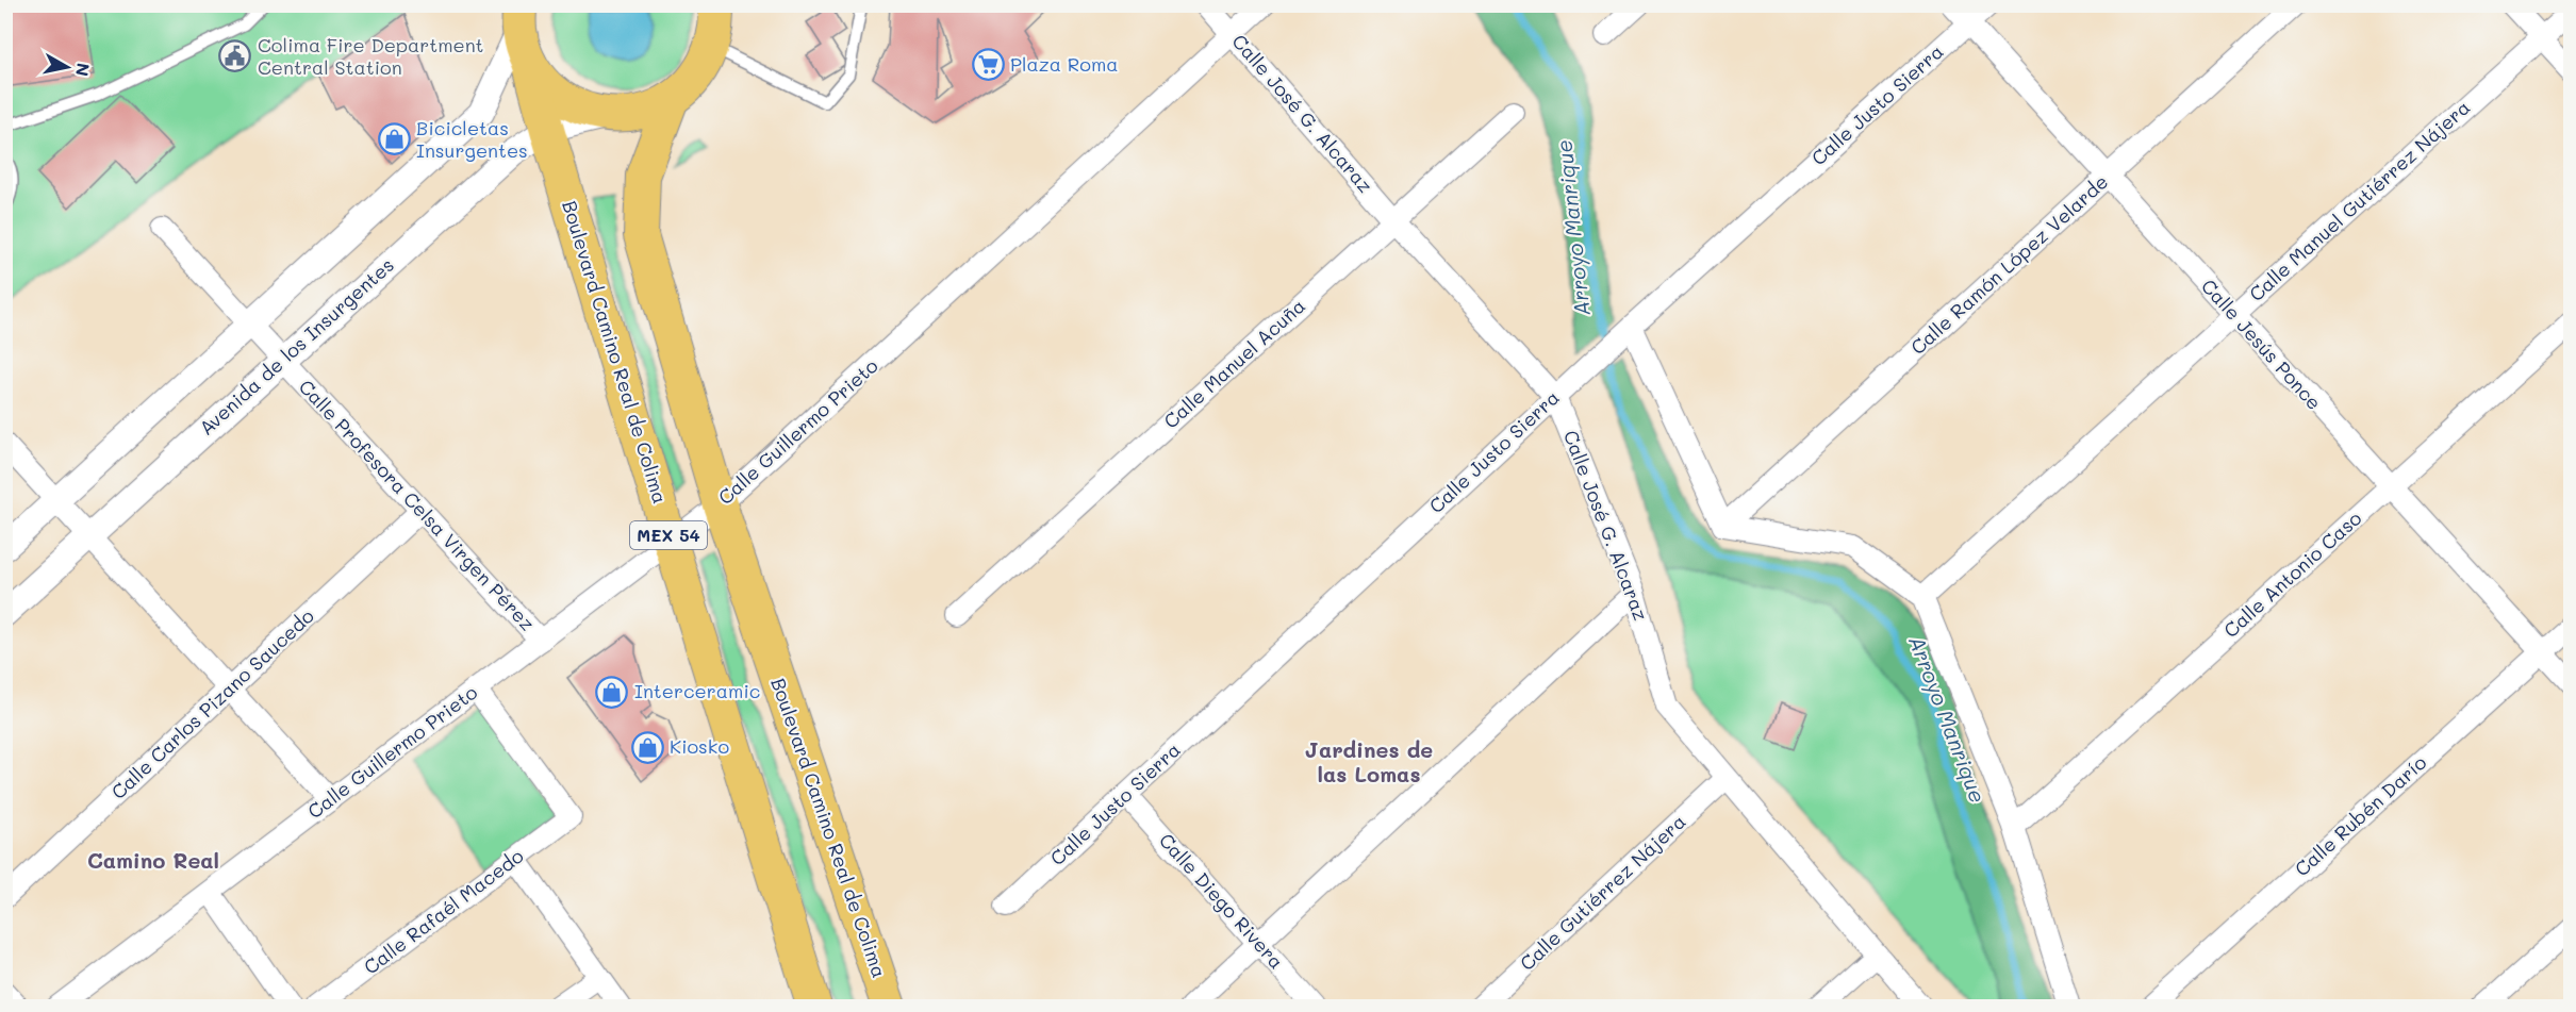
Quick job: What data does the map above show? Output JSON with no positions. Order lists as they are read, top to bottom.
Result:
{
  "streets": {
    "main road": ["Boulevard Camino Real de Colima", "MEX 54"],
    "street": [
      "Calle Justo Sierra",
      "Calle José G. Alcaraz",
      "Calle Manuel Gutiérrez Nájera",
      "Calle Ramón López Velarde",
      "Calle Jesús Ponce",
      "Avenida de los Insurgentes",
      "Calle Manuel Acuña",
      "Calle Guillermo Prieto",
      "Calle Profesora Celsa Virgen Pérez",
      "Calle Antonio Caso",
      "Calle Carlos Pizano Saucedo",
      "Calle Rubén Darío",
      "Calle Gutiérrez Nájera",
      "Calle Diego Rivera",
      "Calle Rafaél Macedo"
    ]
  },
  "crossings": [
    ["Calle Justo Sierra", "Calle José G. Alcaraz"],
    ["Calle Justo Sierra", "Calle Jesús Ponce"],
    ["Calle Justo Sierra", "Calle Diego Rivera"],
    ["Calle José G. Alcaraz", "Calle Manuel Acuña"],
    ["Calle José G. Alcaraz", "Calle Guillermo Prieto"],
    ["Calle José G. Alcaraz", "Calle Gutiérrez Nájera"],
    ["Calle Manuel Gutiérrez Nájera", "Calle Jesús Ponce"],
    ["Calle Ramón López Velarde", "Calle Jesús Ponce"],
    ["Calle Jesús Ponce", "Calle Antonio Caso"],
    ["Calle Jesús Ponce", "Calle Rubén Darío"],
    ["Avenida de los Insurgentes", "Boulevard Camino Real de Colima"],
    ["Avenida de los Insurgentes", "Calle Profesora Celsa Virgen Pérez"],
    ["Boulevard Camino Real de Colima", "Calle Guillermo Prieto"],
    ["Calle Guillermo Prieto", "Calle Profesora Celsa Virgen Pérez"],
    ["Calle Guillermo Prieto", "Calle Rafaél Macedo"],
    ["Calle Profesora Celsa Virgen Pérez", "Calle Carlos Pizano Saucedo"]
  ],
  "districts": ["Jardines de las Lomas", "Camino Real"],
  "water": ["Arroyo Manrique"],
  "places": {
    "public building": ["Colima Fire Department Central Station"],
    "supermarket": ["Plaza Roma"],
    "shop": ["Bicicletas Insurgentes", "Interceramic", "Kiosko"]
  },
  "north": "right"
}
